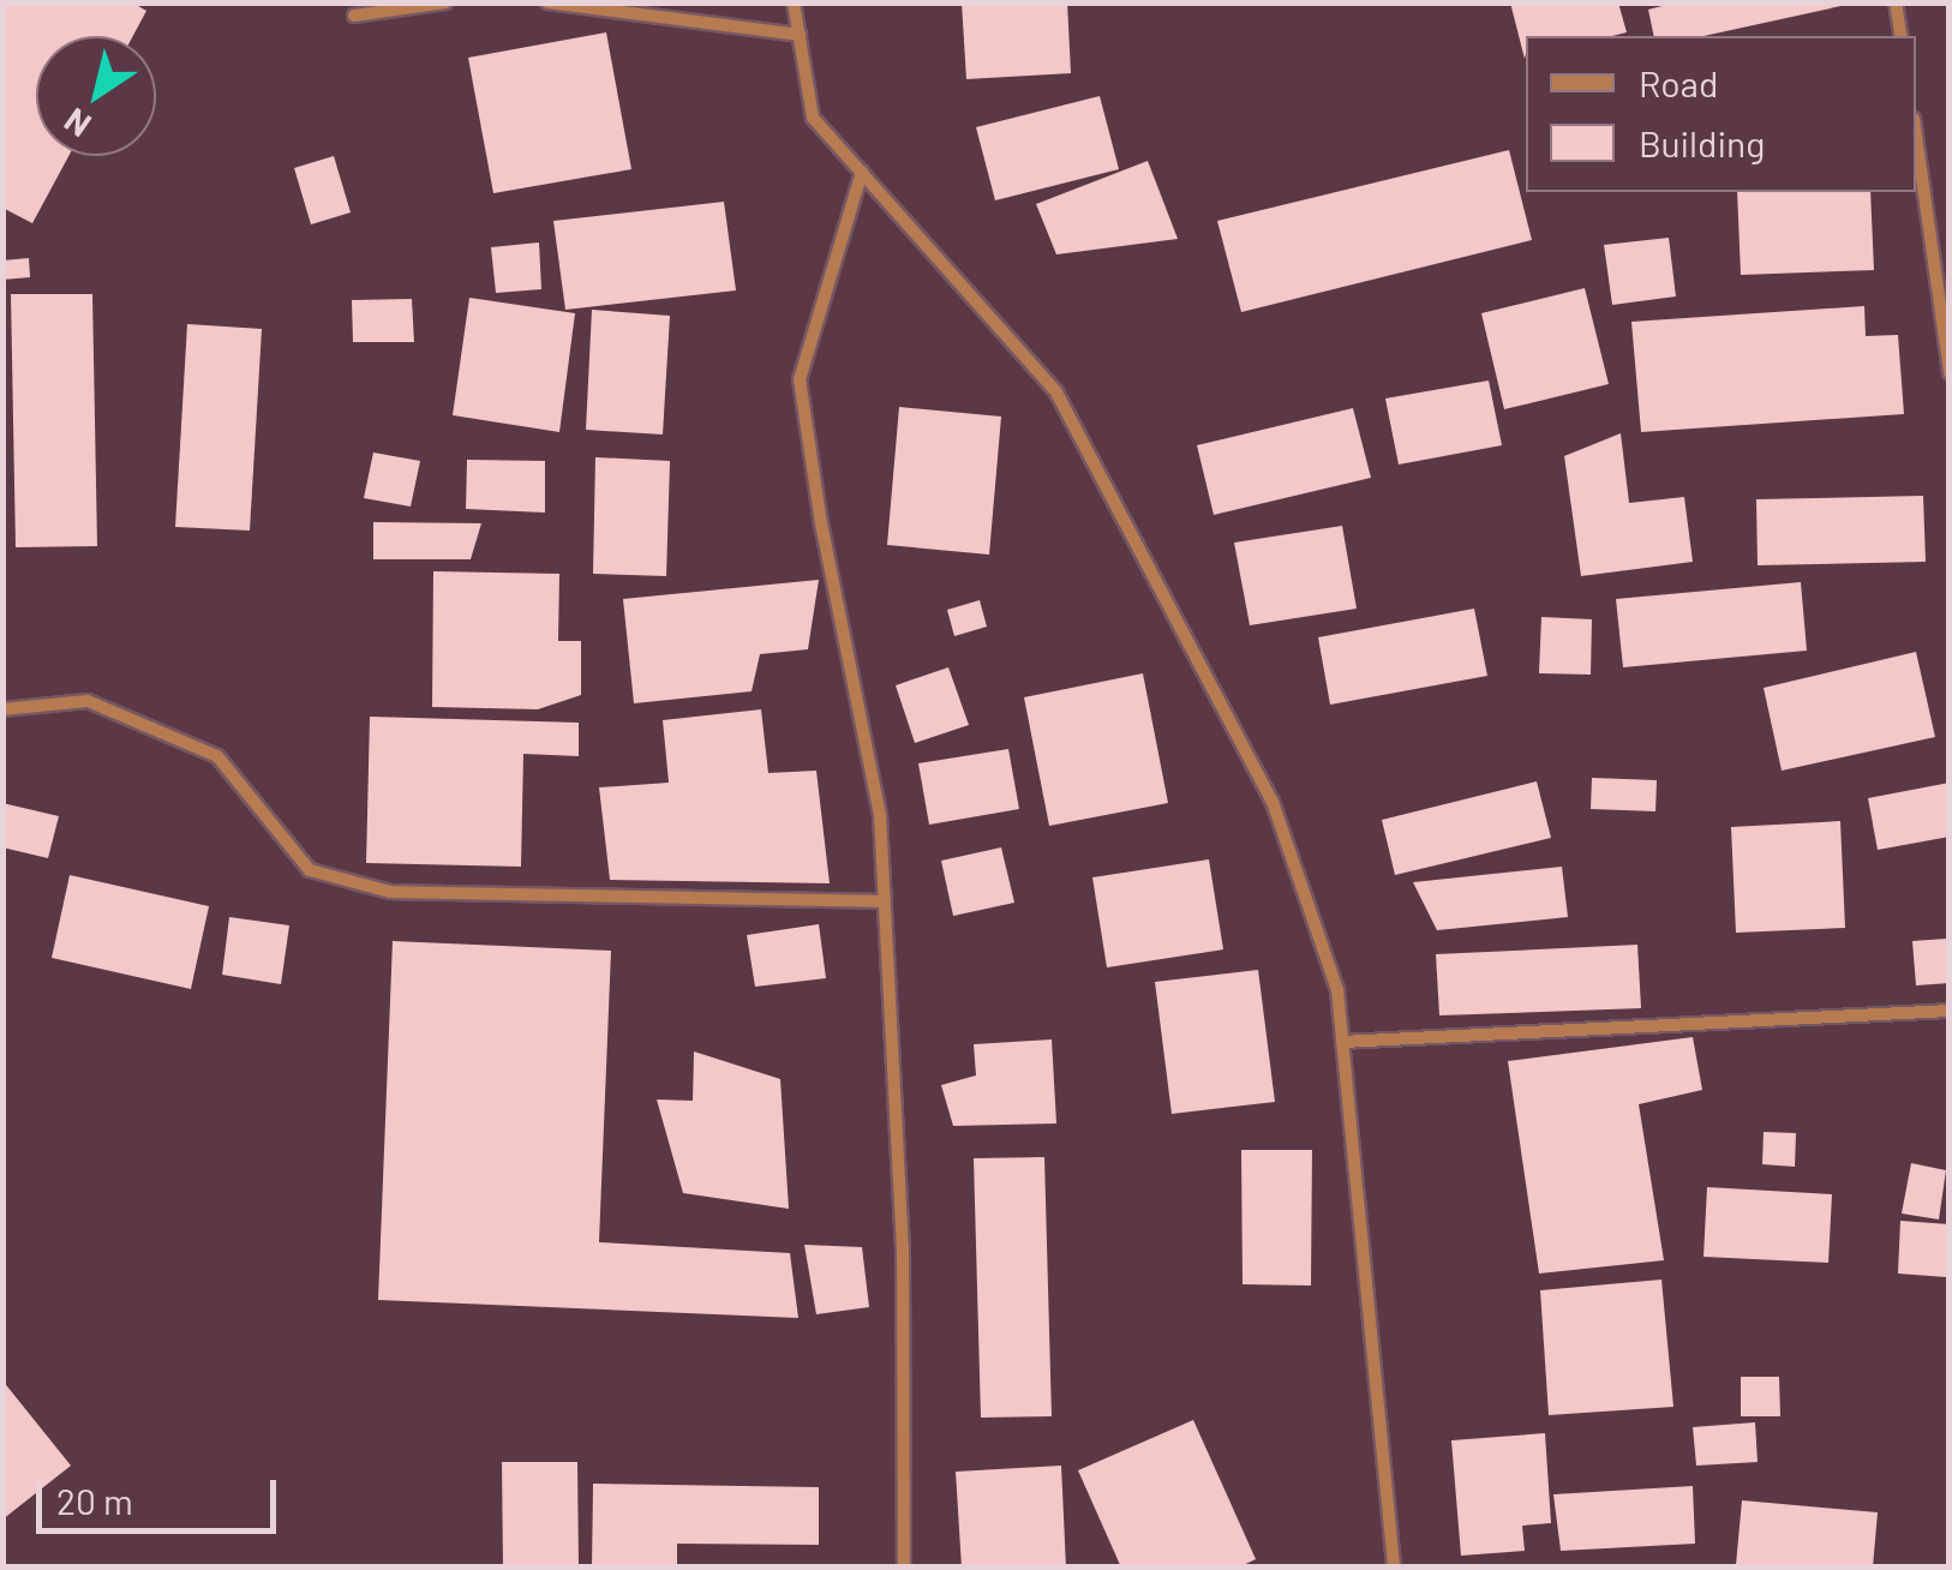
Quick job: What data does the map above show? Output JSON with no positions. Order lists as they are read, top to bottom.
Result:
{
  "legend": ["Road", "Building"],
  "scale_bar": "20 m",
  "north": "bottom left"
}
